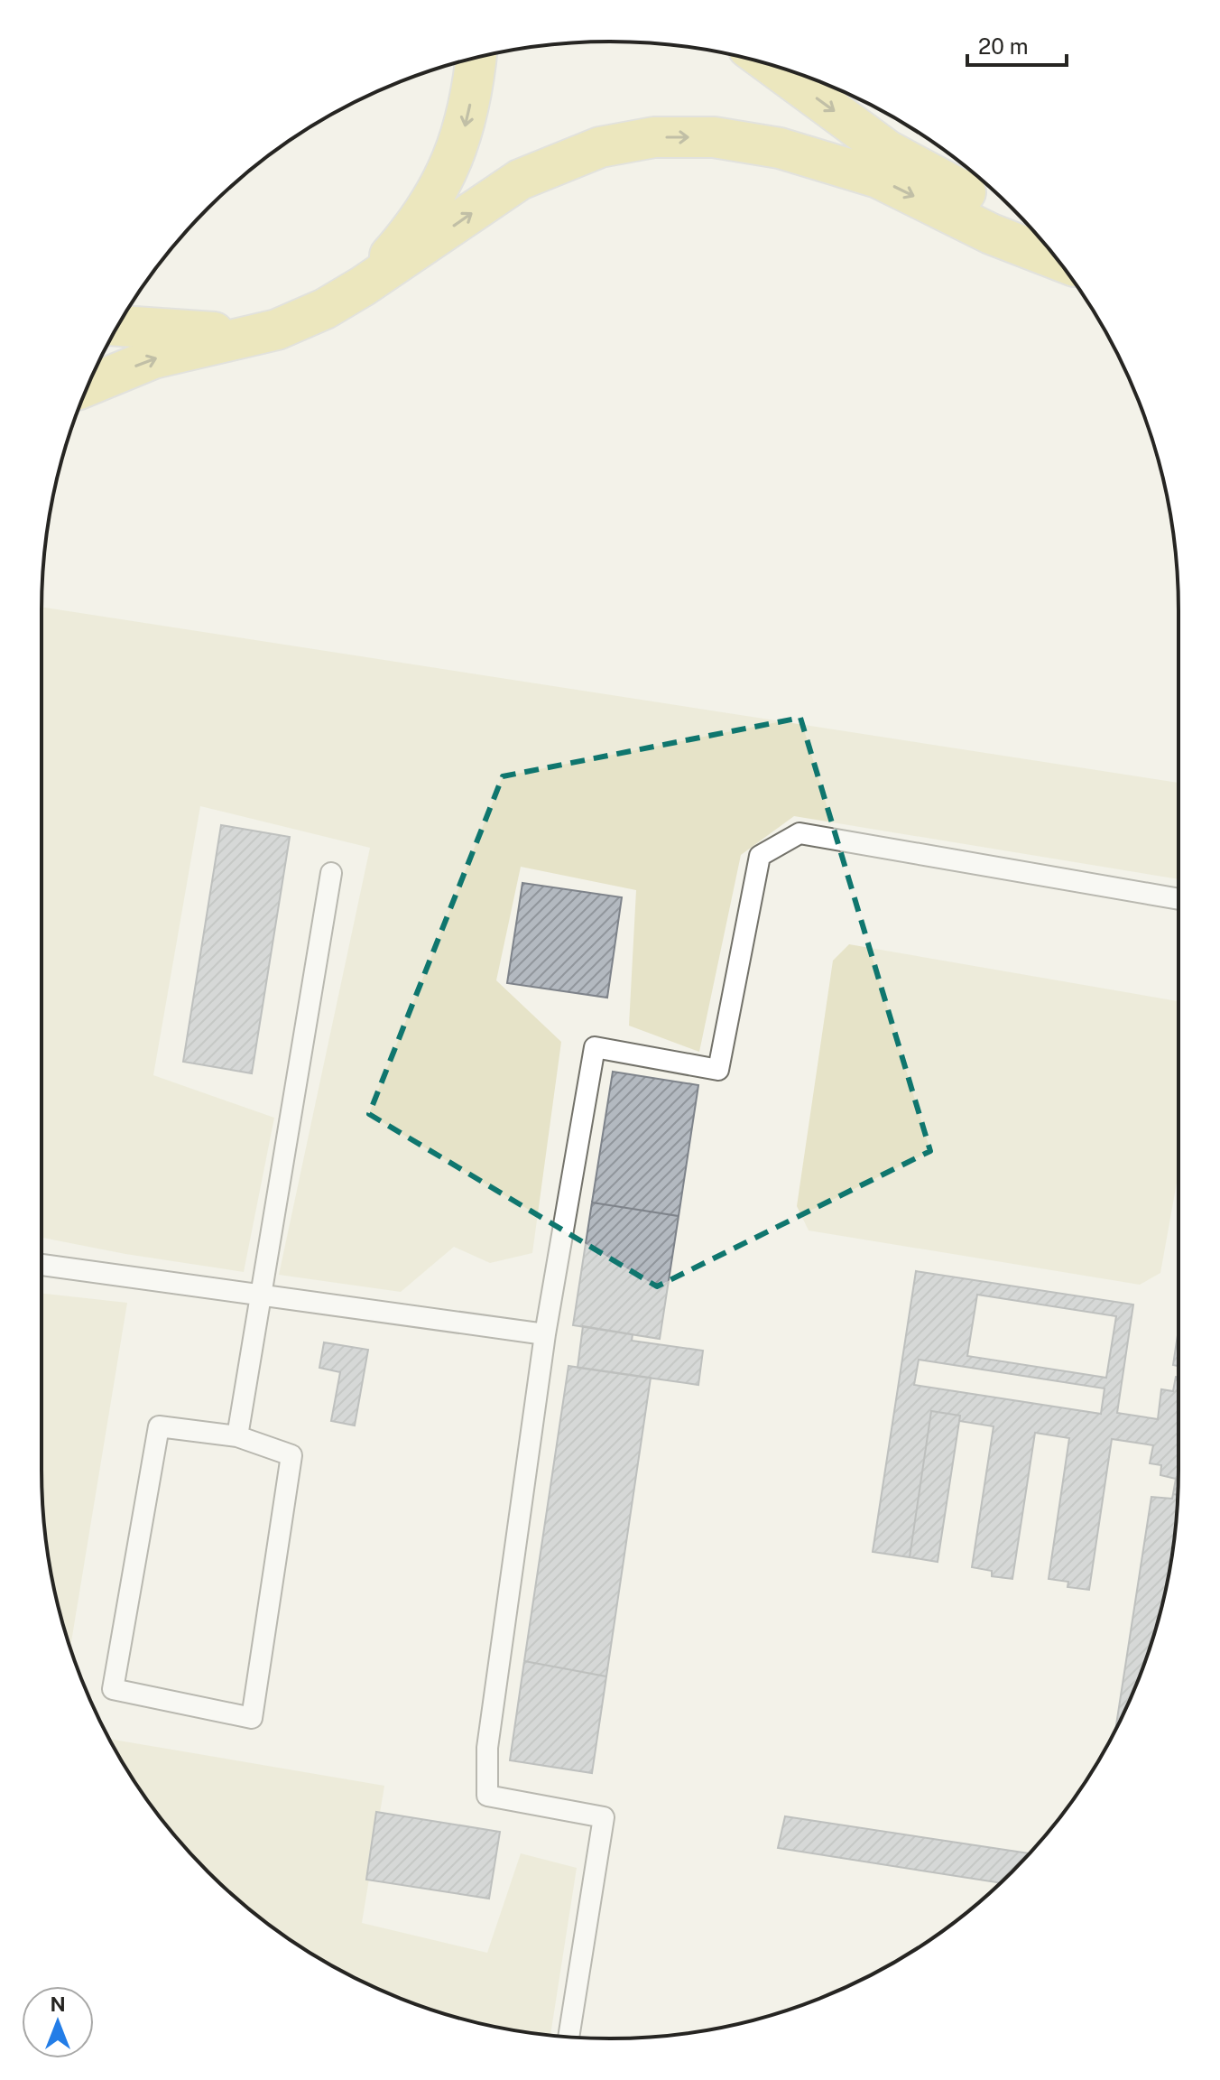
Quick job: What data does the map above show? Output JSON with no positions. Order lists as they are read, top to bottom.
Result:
{
  "scale_bar": "20 m",
  "north": "top"
}
